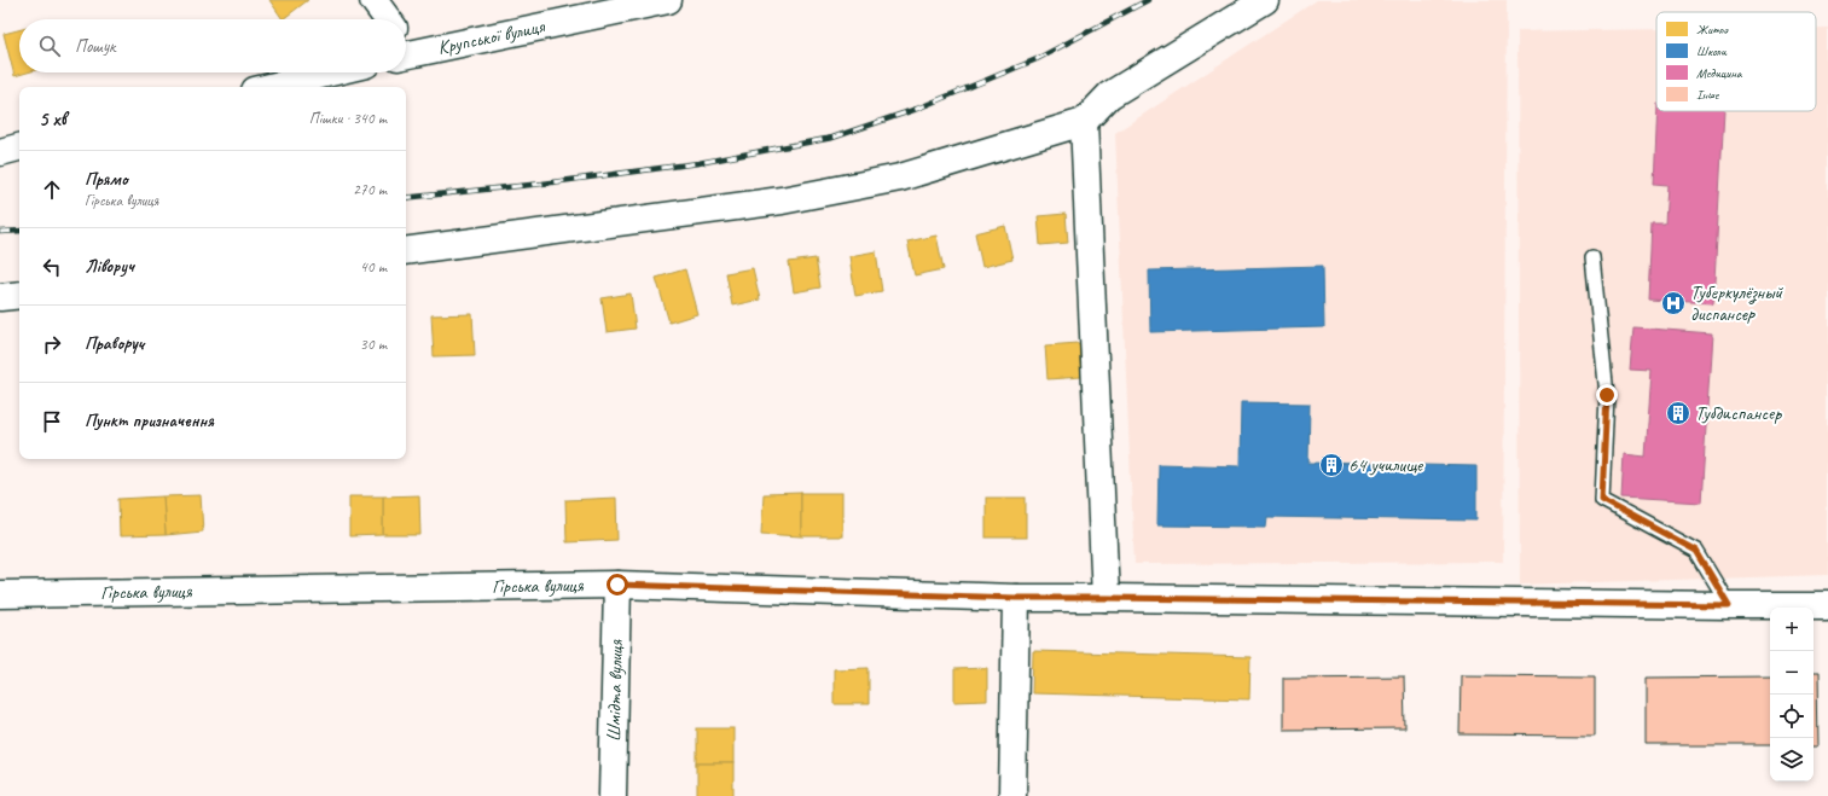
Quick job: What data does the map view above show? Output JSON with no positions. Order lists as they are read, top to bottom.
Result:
{
  "streets": {
    "street": ["Крупської вулиця", "Гірська вулиця", "Шмідта вулиця"]
  },
  "crossings": [
    ["Гірська вулиця", "Шмідта вулиця"]
  ],
  "places": {
    "hospital": ["Туберкулёзный диспансер"],
    "building": ["Тубдиспансер", "64 училище"]
  },
  "legend": [
    "Житло",
    "Школи",
    "Медицина",
    "Інше"
  ],
  "page": {
    "search": "Пошук",
    "heading": ["5 хв", "Пішки · 340 m"],
    "list": [
      ["Прямо", "Гірська вулиця", "270 m"],
      ["Ліворуч", "40 m"],
      ["Праворуч", "30 m"],
      "Пункт призначення"
    ],
    "map_buttons": ["+", "−"]
  }
}
